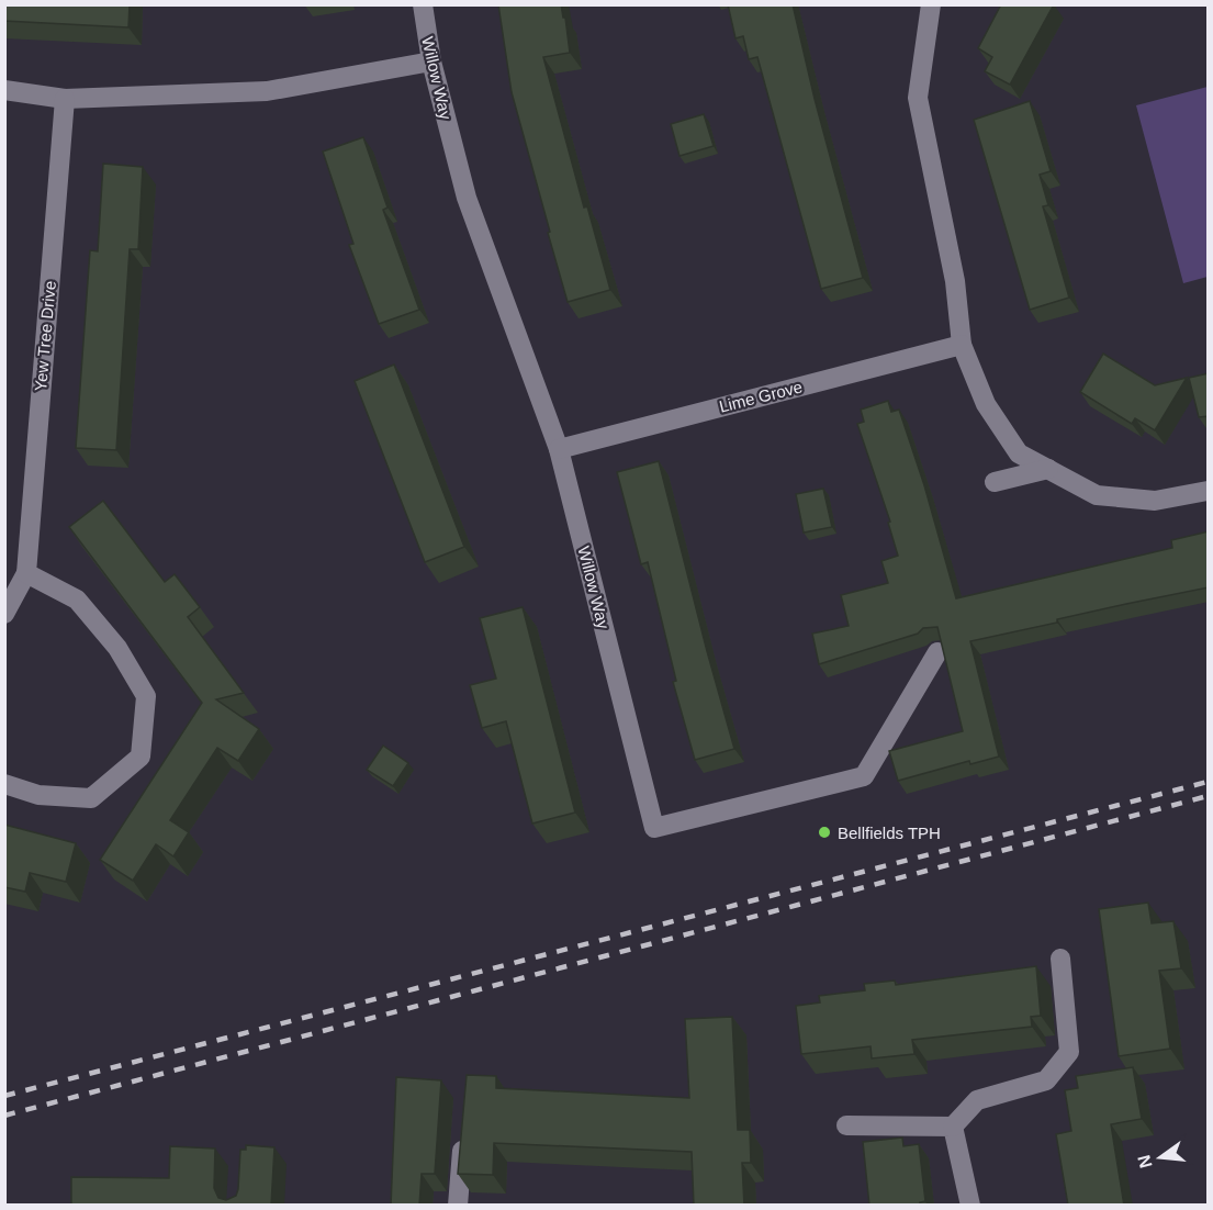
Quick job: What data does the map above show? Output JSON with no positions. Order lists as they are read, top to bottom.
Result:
{
  "streets": {
    "street": ["Willow Way", "Yew Tree Drive", "Lime Grove"]
  },
  "crossings": [
    ["Willow Way", "Lime Grove"]
  ],
  "places": ["Bellfields TPH"],
  "north": "left"
}
